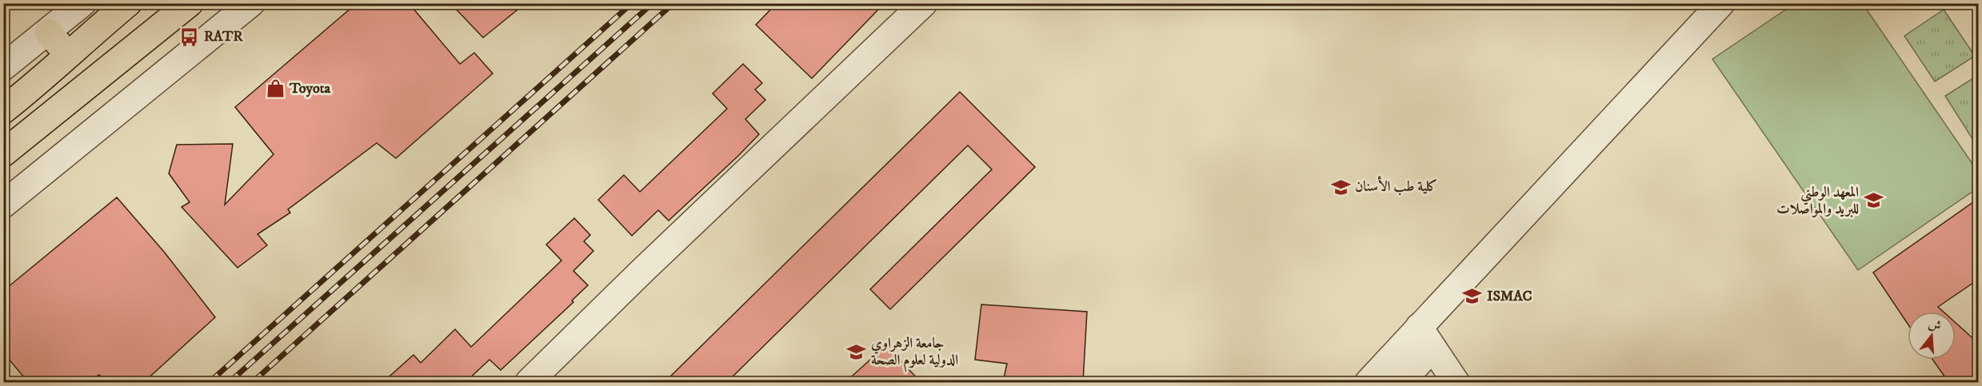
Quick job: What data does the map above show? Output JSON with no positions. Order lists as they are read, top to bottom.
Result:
{
  "places": {
    "bus stop": ["RATR"],
    "shop": ["Toyota"],
    "school or university": [
      "كلية طب الأسنان",
      "المعهد الوطني للبريد والمواصلات",
      "ISMAC",
      "جامعة الزهراوي الدولية لعلوم الصحة"
    ]
  },
  "north": "top"
}
